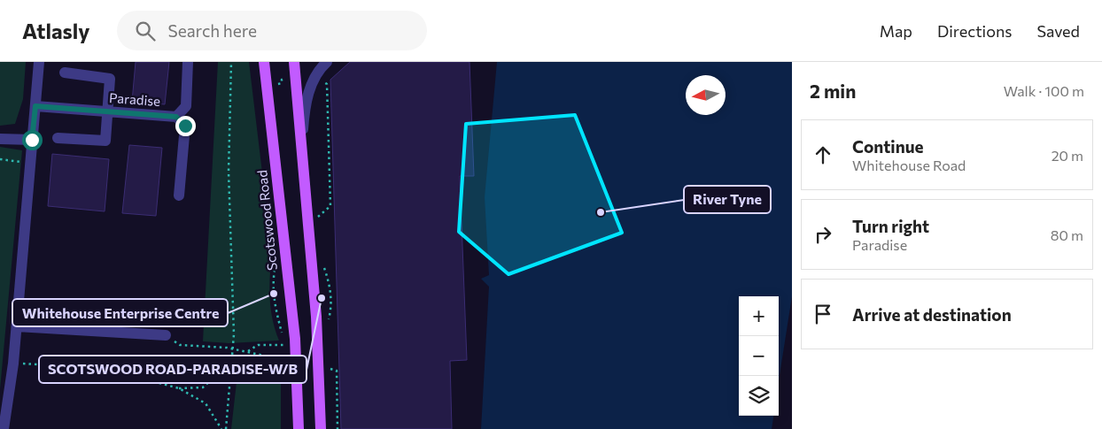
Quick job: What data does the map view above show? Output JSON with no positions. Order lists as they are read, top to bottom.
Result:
{
  "streets": {
    "main road": ["Scotswood Road"],
    "street": ["Paradise"]
  },
  "places": ["River Tyne", "Whitehouse Enterprise Centre", "SCOTSWOOD ROAD-PARADISE-W/B"],
  "north": "left",
  "page": {
    "header": "Atlasly",
    "search": "Search here",
    "nav": ["Map", "Directions", "Saved"],
    "heading": ["2 min", "Walk · 100 m"],
    "list": [
      ["Continue", "Whitehouse Road", "20 m"],
      ["Turn right", "Paradise", "80 m"],
      "Arrive at destination"
    ],
    "map_buttons": ["+", "−"]
  }
}
